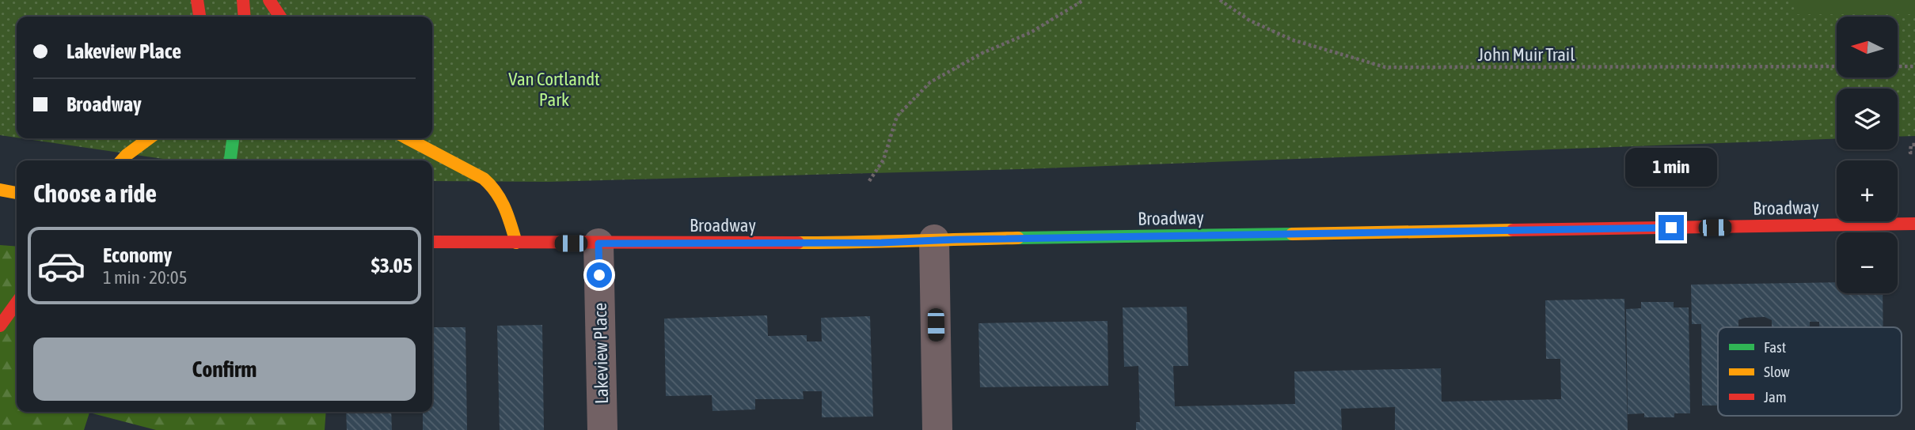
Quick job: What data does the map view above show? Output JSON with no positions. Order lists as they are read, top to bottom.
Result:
{
  "streets": {
    "main road": ["Broadway"],
    "street": ["Lakeview Place"],
    "path": ["John Muir Trail"]
  },
  "crossings": [
    ["Broadway", "Lakeview Place"]
  ],
  "parks": ["Van Cortlandt Park"],
  "legend": ["Fast", "Slow", "Jam"],
  "north": "left",
  "page": {
    "map_buttons": ["+", "−"],
    "banner": ["Lakeview Place", "Broadway"],
    "bubble": "1 min",
    "heading": "Choose a ride",
    "list": [
      {
        "name": "Economy",
        "note": "1 min · 20:05",
        "value": "$3.05"
      }
    ],
    "buttons": "Confirm"
  }
}
